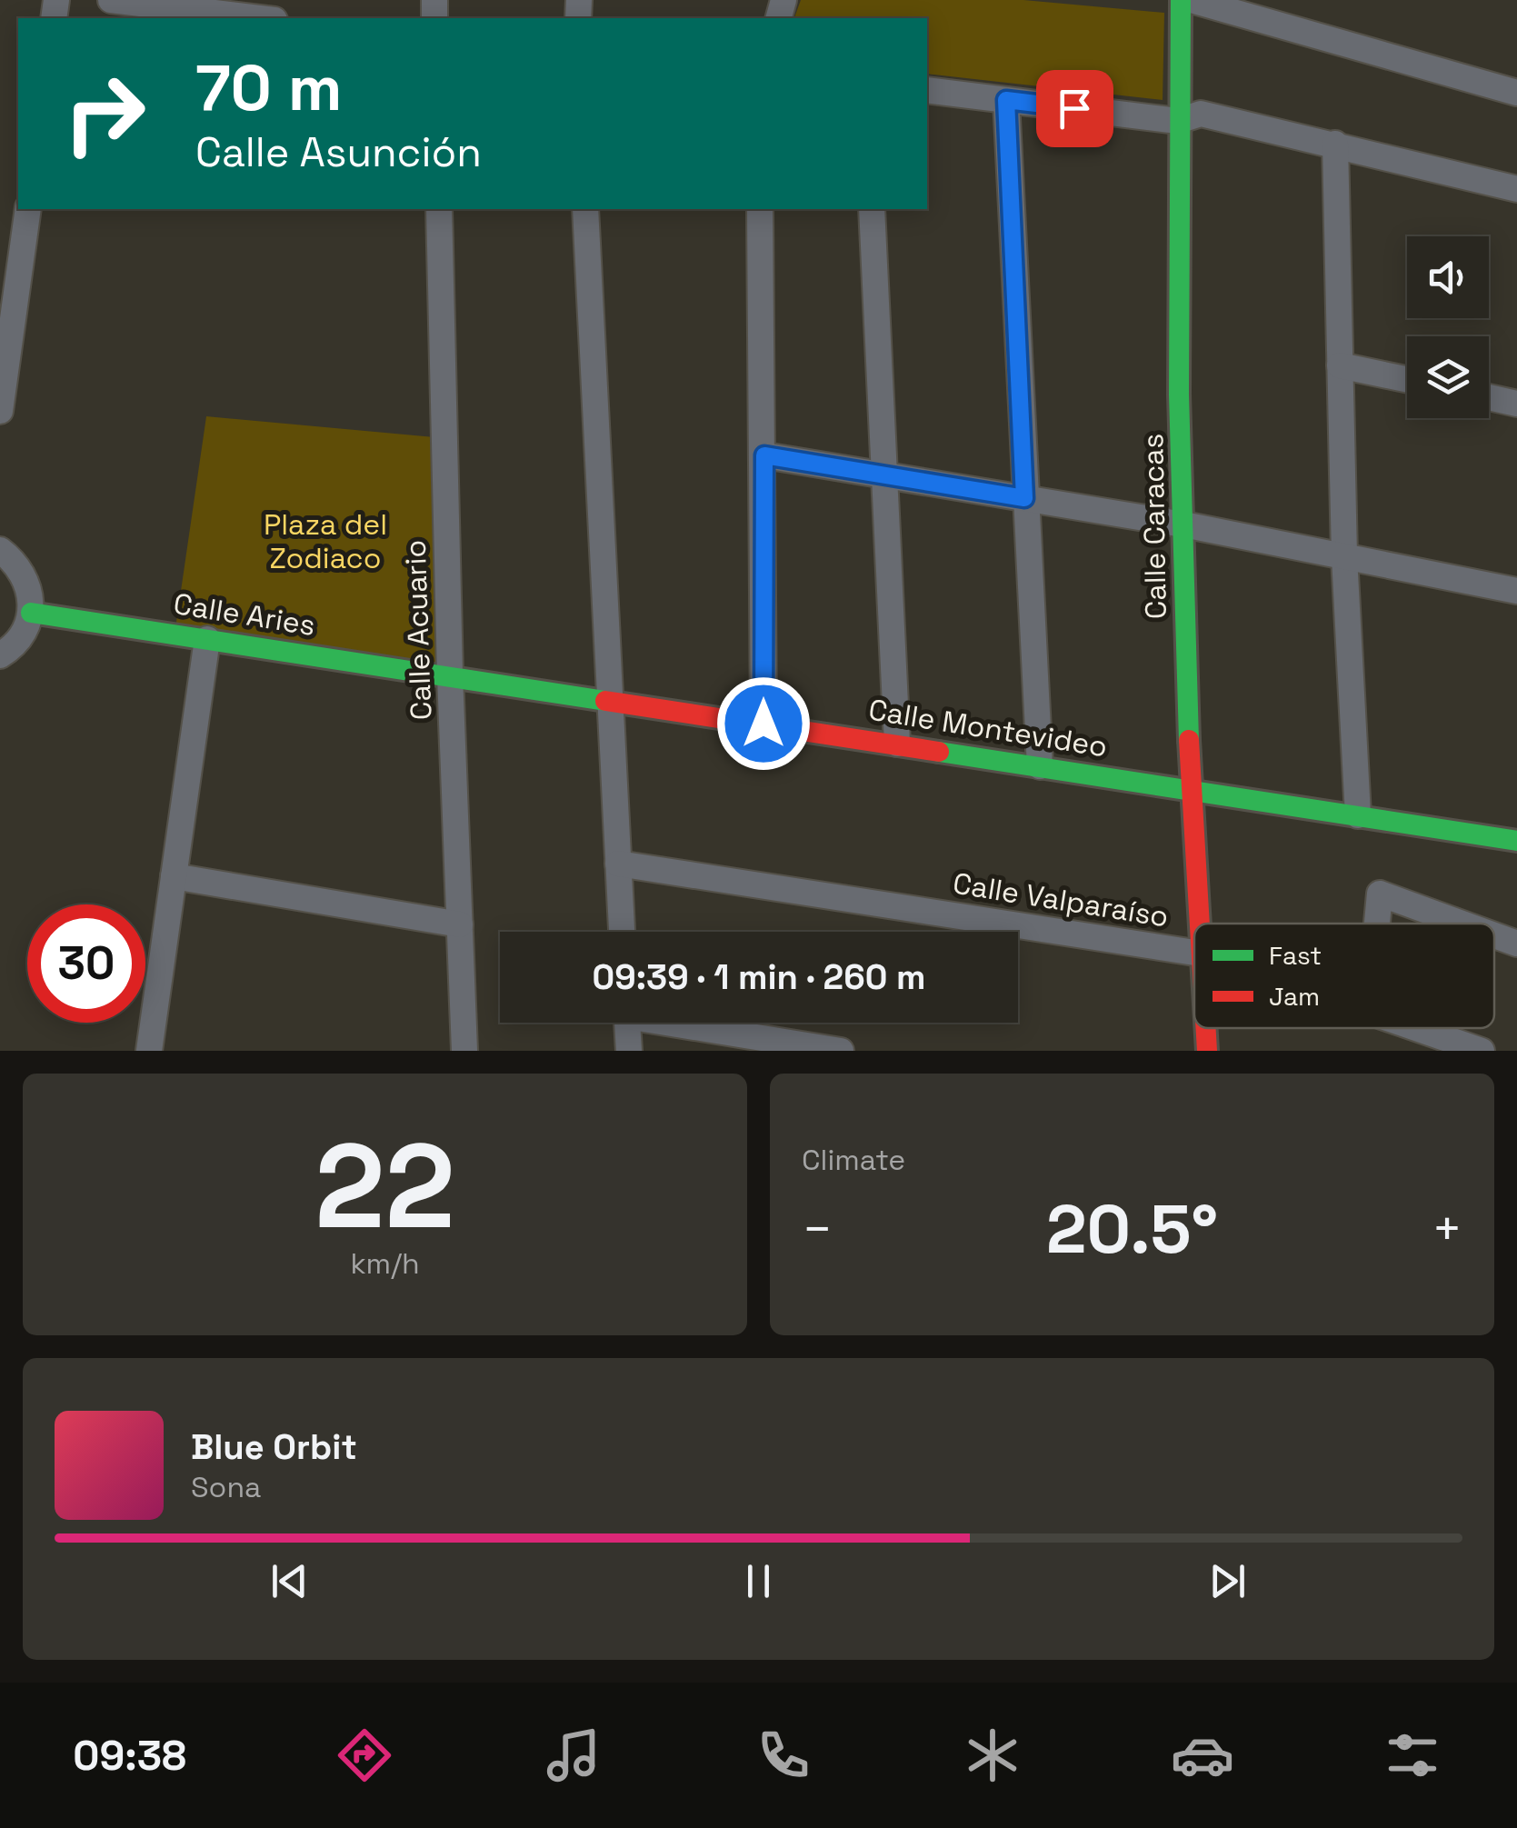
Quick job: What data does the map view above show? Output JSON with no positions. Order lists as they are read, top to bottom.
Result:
{
  "streets": {
    "street": [
      "Calle Caracas",
      "Calle Aries",
      "Calle Acuario",
      "Calle Montevideo",
      "Calle Valparaíso"
    ]
  },
  "crossings": [
    ["Calle Caracas", "Calle Montevideo"],
    ["Calle Aries", "Calle Acuario"],
    ["Calle Aries", "Calle Montevideo"],
    ["Calle Acuario", "Calle Montevideo"]
  ],
  "parks": ["Plaza del Zodiaco"],
  "legend": ["Fast", "Jam"],
  "page": {
    "turn": ["70 m", "Calle Asunción"],
    "limit": "30",
    "trip": "09:39 · 1 min · 260 m",
    "tile": [
      ["22", "km/h"],
      "Climate"
    ],
    "heat": ["−", "20.5°", "+"],
    "song": ["Blue Orbit", "Sona"],
    "tabs": "09:38"
  }
}
